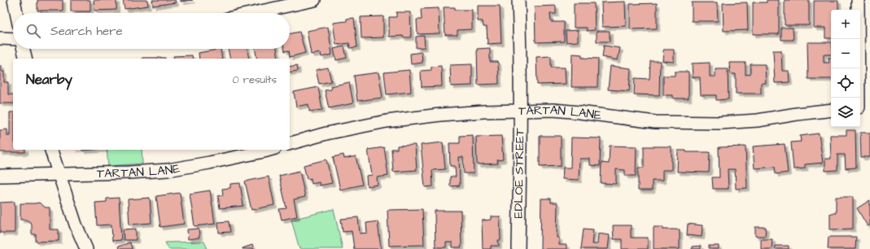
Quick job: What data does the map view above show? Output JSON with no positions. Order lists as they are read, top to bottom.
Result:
{
  "streets": {
    "street": ["TARTAN LANE", "EDLOE STREET"]
  },
  "crossings": [
    ["TARTAN LANE", "EDLOE STREET"]
  ],
  "page": {
    "map_buttons": ["+", "−"],
    "search": "Search here",
    "heading": ["Nearby", "0 results"]
  }
}
